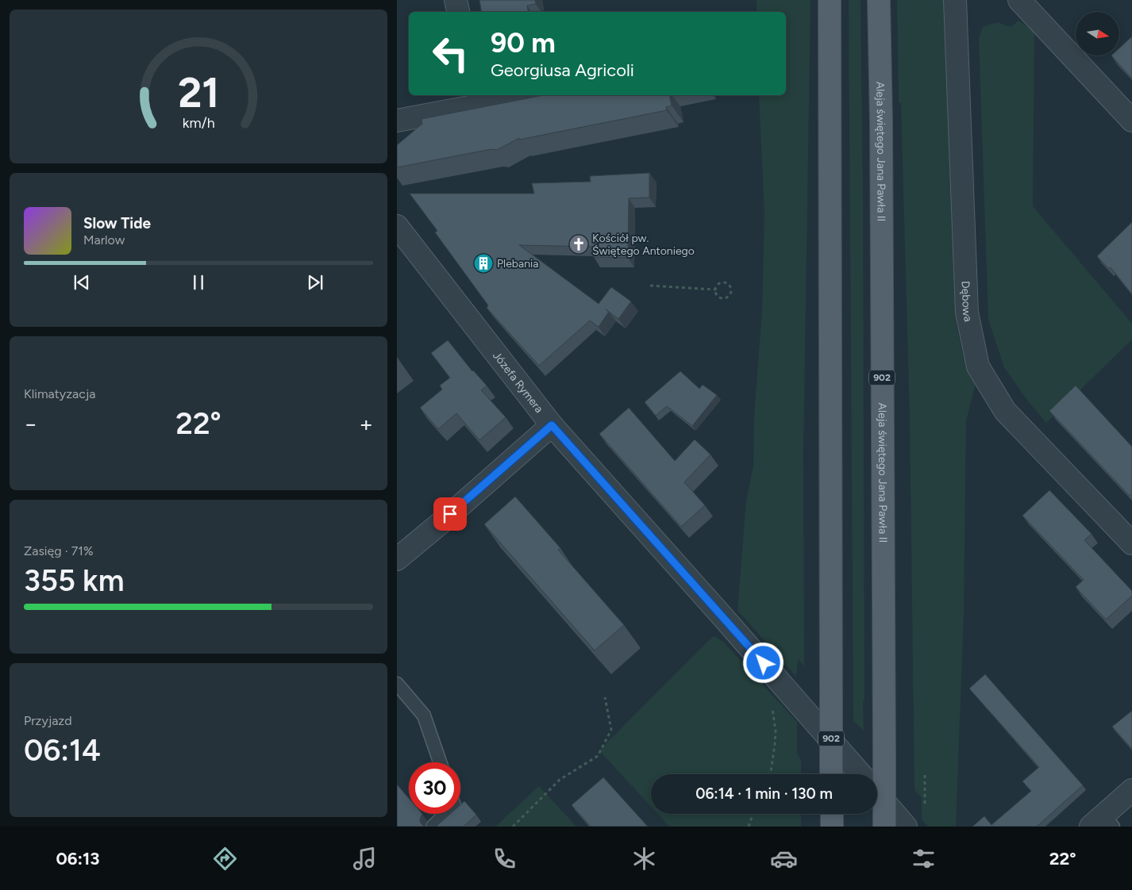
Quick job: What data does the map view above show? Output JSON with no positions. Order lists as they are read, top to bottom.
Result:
{
  "streets": {
    "main road": ["Aleja świętego Jana Pawła II", "902"],
    "street": ["Dębowa", "Józefa Rymera"]
  },
  "places": {
    "church": ["Kościół pw. Świętego Antoniego"],
    "building": ["Plebania"]
  },
  "north": "right",
  "page": {
    "turn": ["90 m", "Georgiusa Agricoli"],
    "song": ["Slow Tide", "Marlow"],
    "tile": [
      "Klimatyzacja",
      ["Zasięg · 71%", "355 km"],
      ["Przyjazd", "06:14"]
    ],
    "heat": ["−", "22°", "+"],
    "limit": "30",
    "trip": "06:14 · 1 min · 130 m",
    "tabs": ["06:13", "22°"],
    "gauge": ["21", "km/h"]
  }
}
